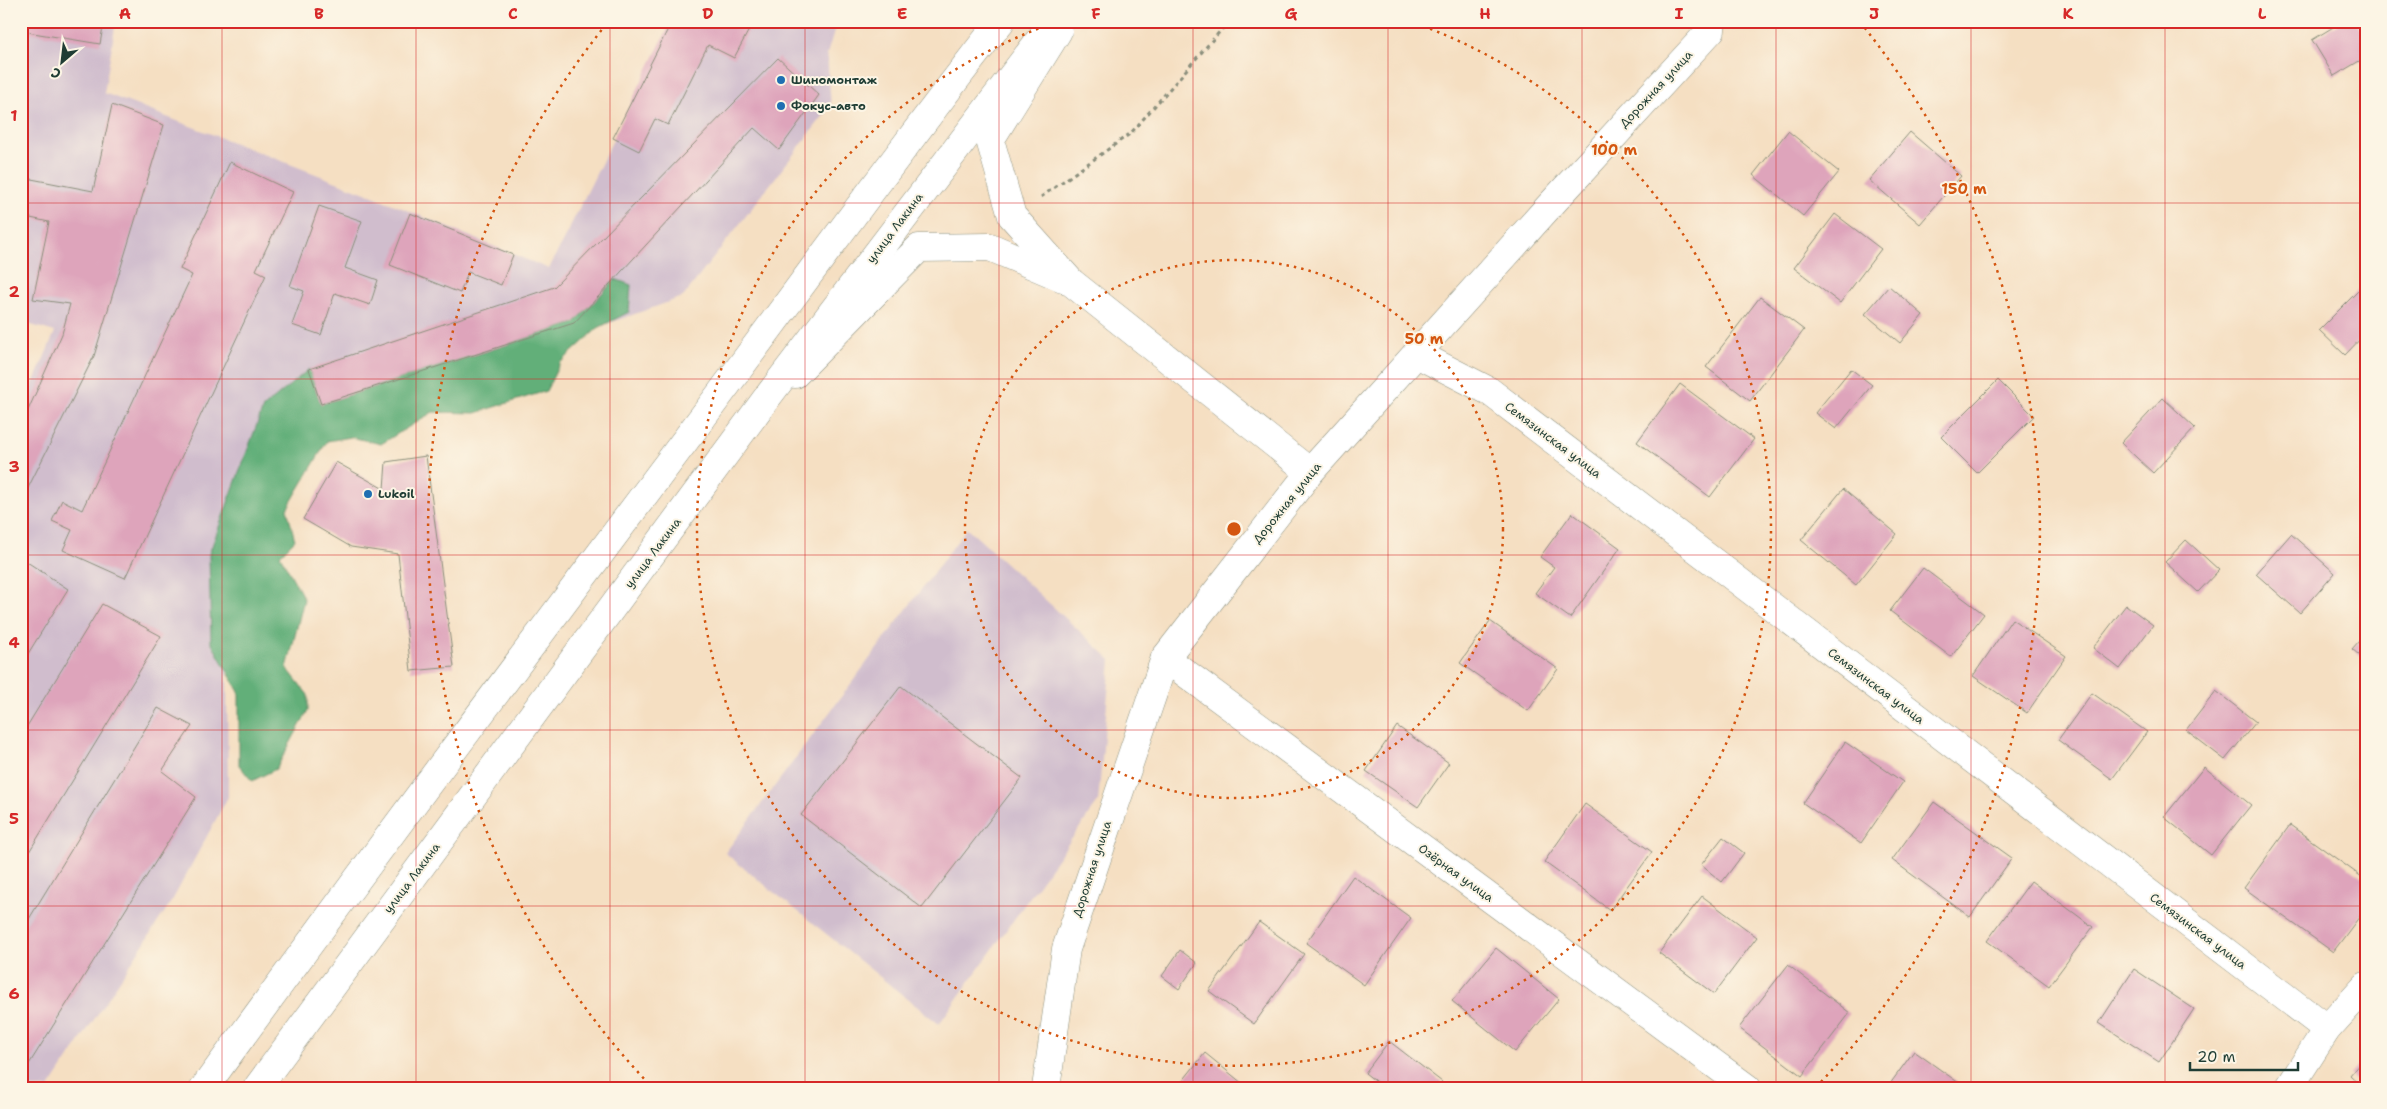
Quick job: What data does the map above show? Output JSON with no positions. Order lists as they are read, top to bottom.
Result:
{
  "streets": {
    "main road": [
      "Дорожная улица",
      "улица Лакина",
      "Семязинская улица",
      "Озёрная улица"
    ]
  },
  "crossings": [
    ["Дорожная улица", "Семязинская улица"],
    ["Дорожная улица", "Озёрная улица"]
  ],
  "places": ["Шиномонтаж", "Фокус-авто", "Lukoil"],
  "scale_bar": "20 m",
  "north": "bottom left",
  "grid": {
    "columns": [
      "A",
      "B",
      "C",
      "D",
      "E",
      "F",
      "G",
      "H",
      "I",
      "J",
      "K",
      "L"
    ],
    "rows": [
      "1",
      "2",
      "3",
      "4",
      "5",
      "6"
    ]
  },
  "rings": ["100 m", "150 m", "50 m"]
}
